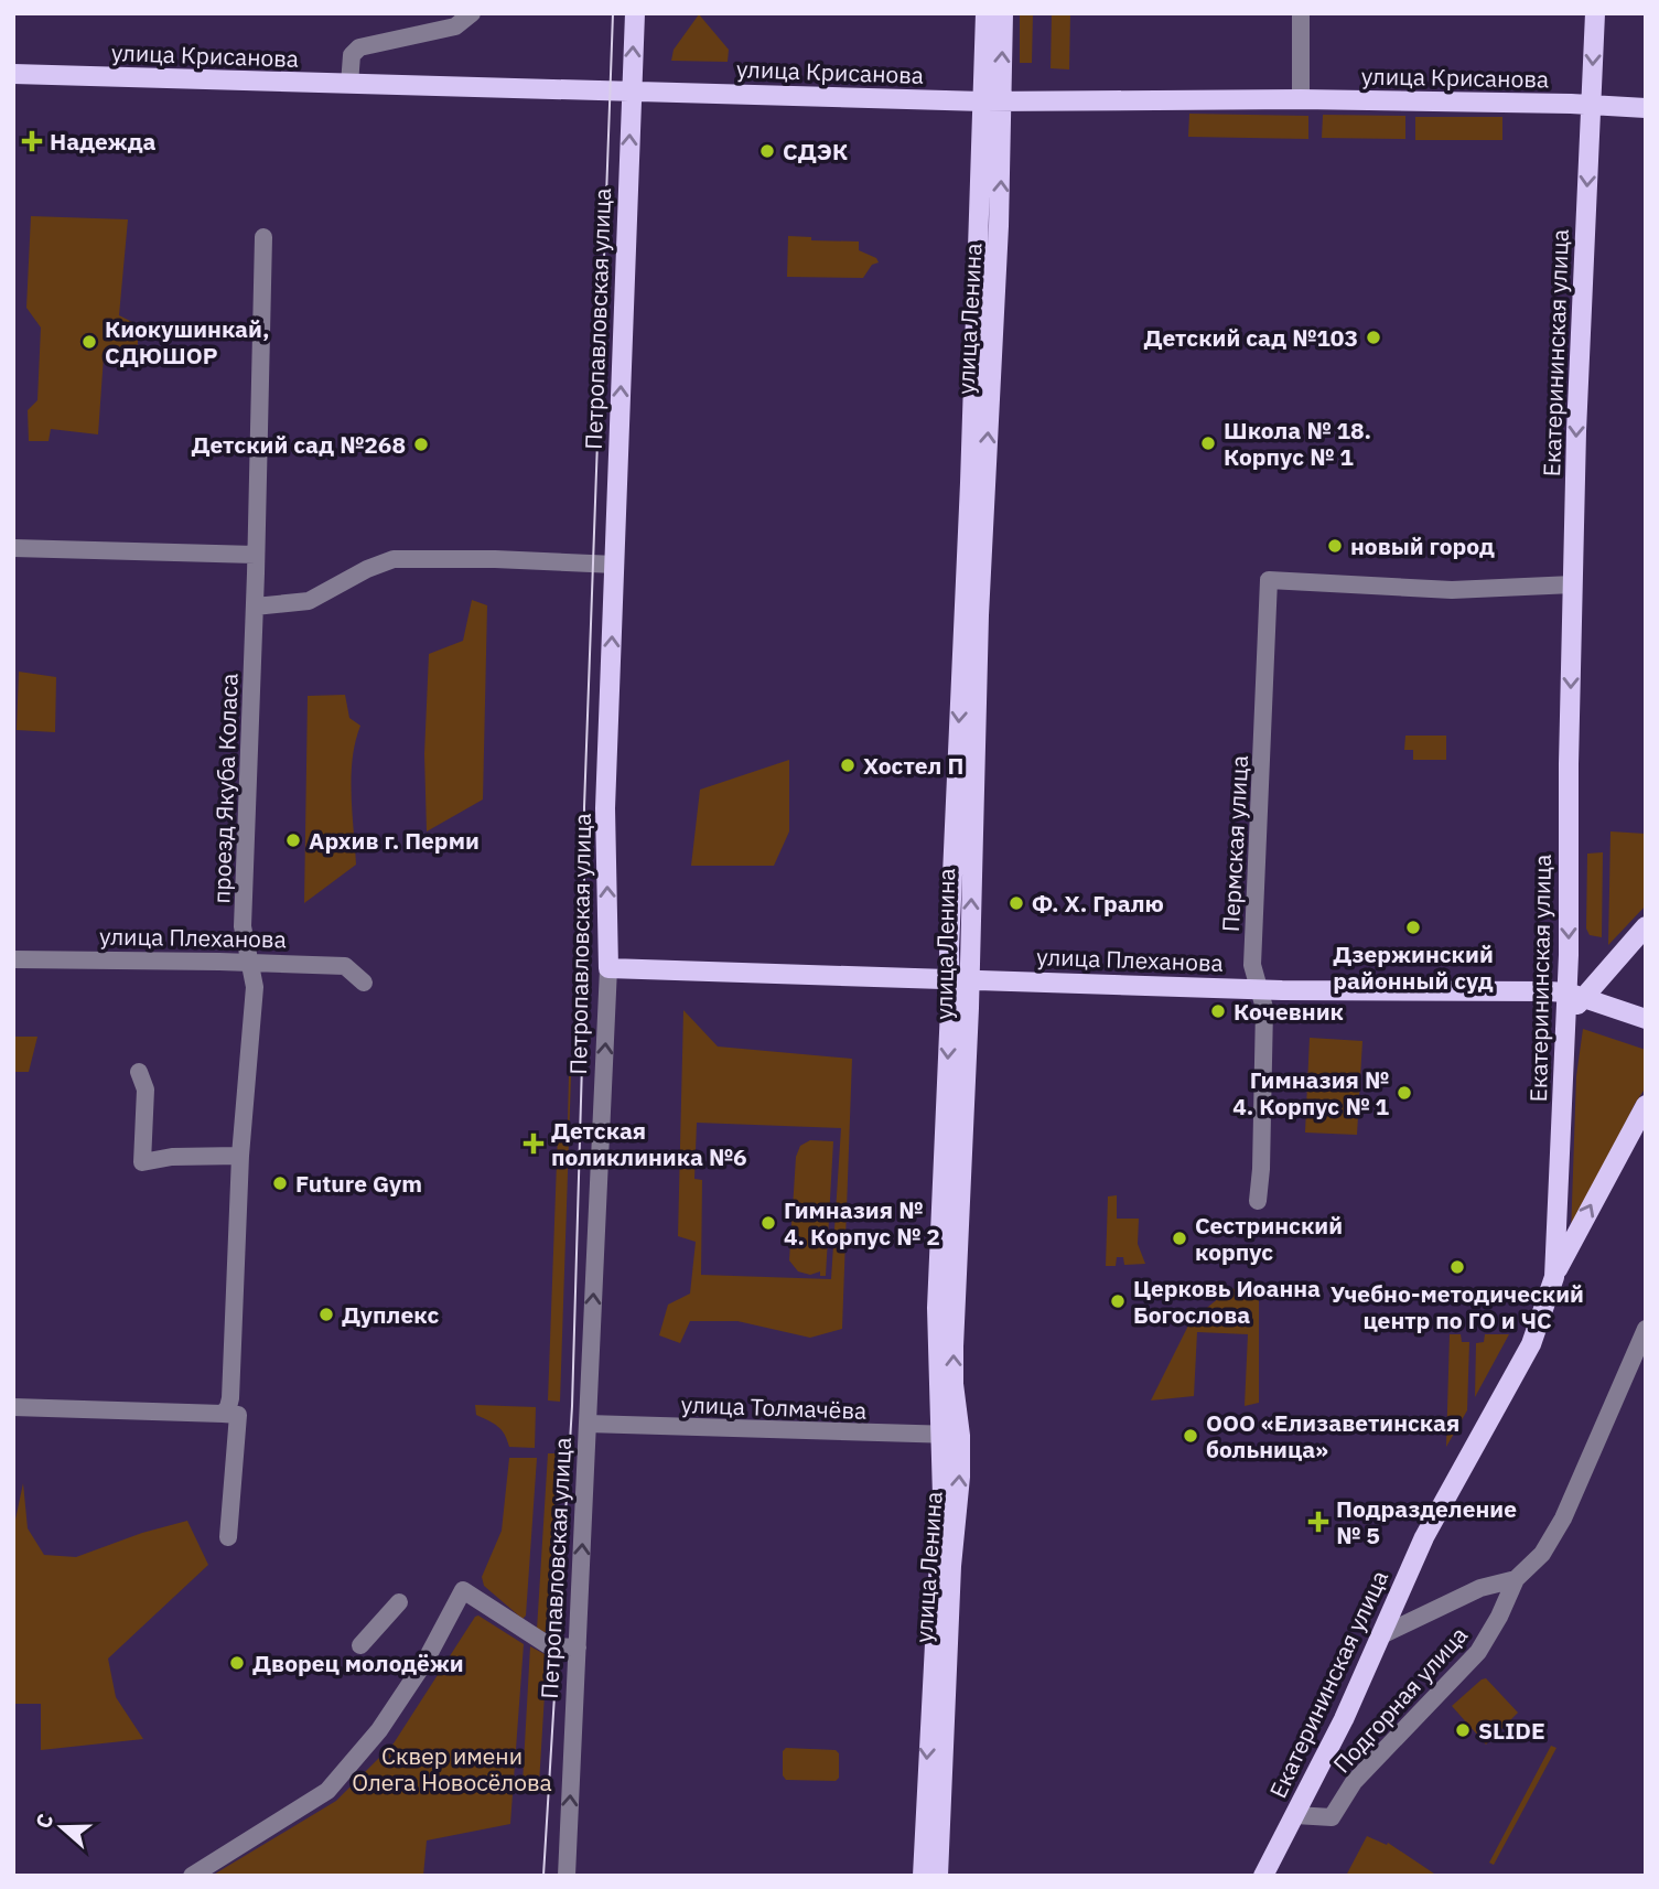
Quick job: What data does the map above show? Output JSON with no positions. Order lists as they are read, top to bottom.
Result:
{
  "streets": {
    "main road": [
      "улица Крисанова",
      "Петропавловская улица",
      "улица Ленина",
      "Екатерининская улица",
      "улица Плеханова"
    ],
    "street": [
      "проезд Якуба Коласа",
      "Пермская улица",
      "улица Толмачёва",
      "Подгорная улица"
    ]
  },
  "crossings": [
    ["улица Крисанова", "Петропавловская улица"],
    ["улица Крисанова", "улица Ленина"],
    ["улица Крисанова", "Екатерининская улица"],
    ["Петропавловская улица", "улица Плеханова"],
    ["Петропавловская улица", "улица Толмачёва"],
    ["улица Ленина", "улица Плеханова"],
    ["улица Ленина", "улица Толмачёва"],
    ["Екатерининская улица", "Пермская улица"],
    ["Екатерининская улица", "улица Плеханова"],
    ["Екатерининская улица", "Подгорная улица"],
    ["проезд Якуба Коласа", "улица Плеханова"],
    ["Пермская улица", "улица Плеханова"]
  ],
  "one_way": ["Петропавловская улица", "Екатерининская улица"],
  "parks": ["Сквер имени Олега Новосёлова"],
  "places": {
    "health": ["Надежда", "Детская поликлиника №6", "Подразделение № 5"],
    "other": [
      "СДЭК",
      "Детский сад №103",
      "Киокушинкай, СДЮШОР",
      "Школа № 18. Корпус № 1",
      "Детский сад №268",
      "новый город",
      "Хостел П",
      "Архив г. Перми",
      "Ф. Х. Гралю",
      "Дзержинский районный суд",
      "Кочевник",
      "Гимназия № 4. Корпус № 1",
      "Future Gym",
      "Гимназия № 4. Корпус № 2",
      "Сестринский корпус",
      "Учебно-методический центр по ГО и ЧС",
      "Церковь Иоанна Богослова",
      "Дуплекс",
      "ООО «Елизаветинская больница»",
      "Дворец молодёжи",
      "SLIDE"
    ]
  },
  "north": "left"
}
